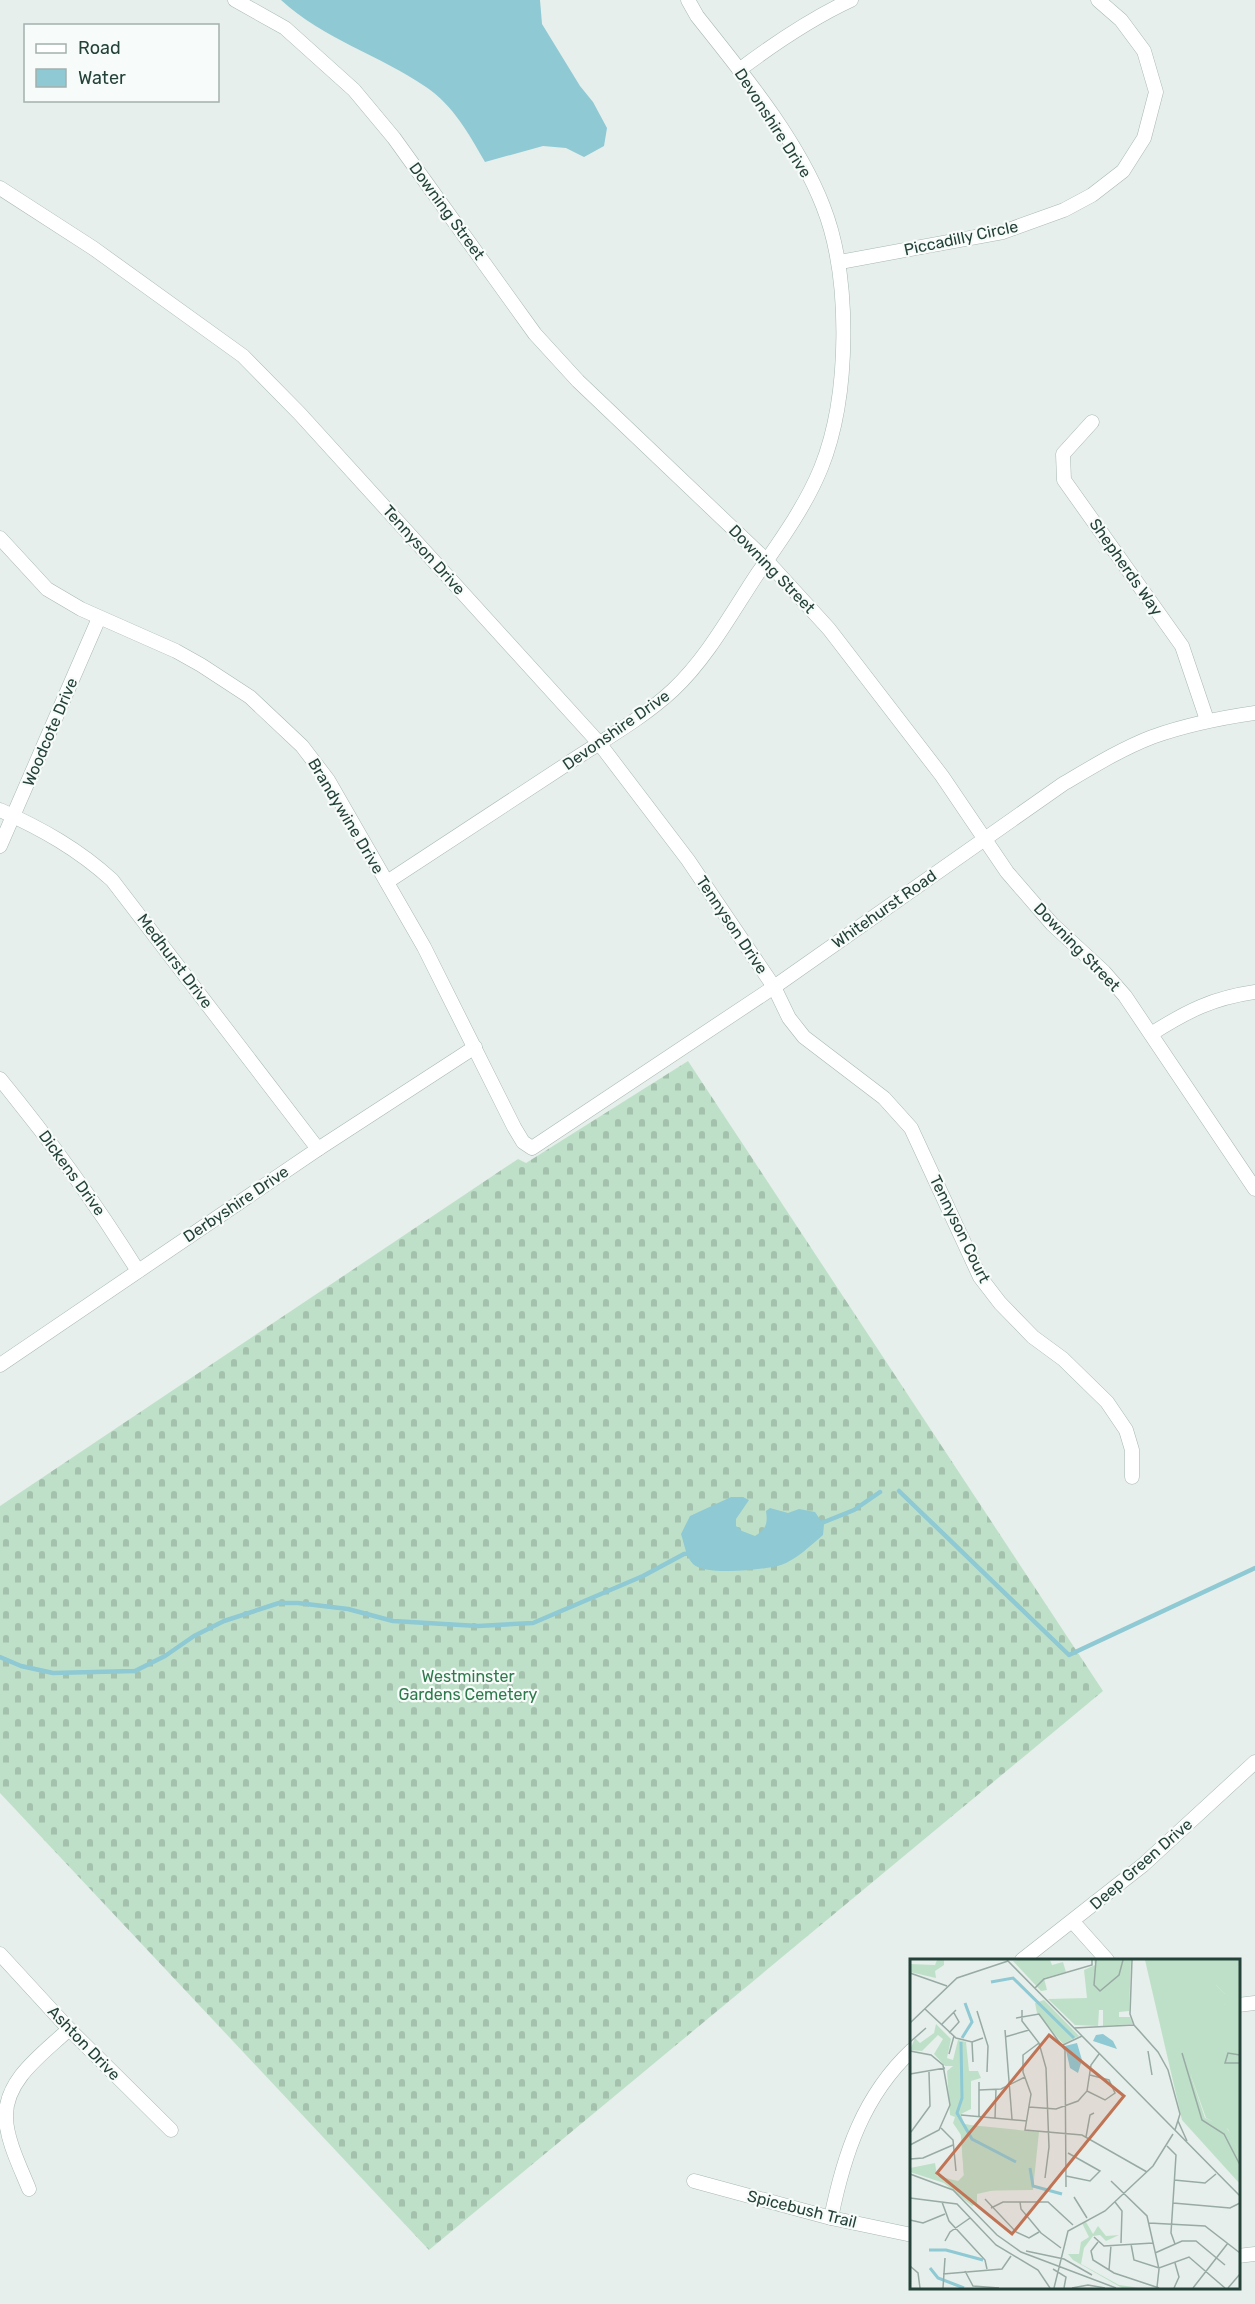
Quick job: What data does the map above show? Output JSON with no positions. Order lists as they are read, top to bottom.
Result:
{
  "streets": {
    "street": [
      "Devonshire Drive",
      "Downing Street",
      "Piccadilly Circle",
      "Tennyson Drive",
      "Shepherds Way",
      "Woodcote Drive",
      "Brandywine Drive",
      "Whitehurst Road",
      "Medhurst Drive",
      "Dickens Drive",
      "Derbyshire Drive",
      "Tennyson Court",
      "Deep Green Drive",
      "Ashton Drive",
      "Spicebush Trail"
    ]
  },
  "crossings": [
    ["Devonshire Drive", "Downing Street"],
    ["Devonshire Drive", "Piccadilly Circle"],
    ["Devonshire Drive", "Tennyson Drive"],
    ["Devonshire Drive", "Brandywine Drive"],
    ["Downing Street", "Whitehurst Road"],
    ["Tennyson Drive", "Whitehurst Road"],
    ["Tennyson Drive", "Tennyson Court"],
    ["Shepherds Way", "Whitehurst Road"],
    ["Woodcote Drive", "Brandywine Drive"],
    ["Woodcote Drive", "Medhurst Drive"],
    ["Brandywine Drive", "Whitehurst Road"],
    ["Brandywine Drive", "Derbyshire Drive"],
    ["Whitehurst Road", "Tennyson Court"],
    ["Medhurst Drive", "Derbyshire Drive"],
    ["Dickens Drive", "Derbyshire Drive"]
  ],
  "parks": ["Westminster Gardens Cemetery"],
  "legend": ["Road", "Water"]
}
